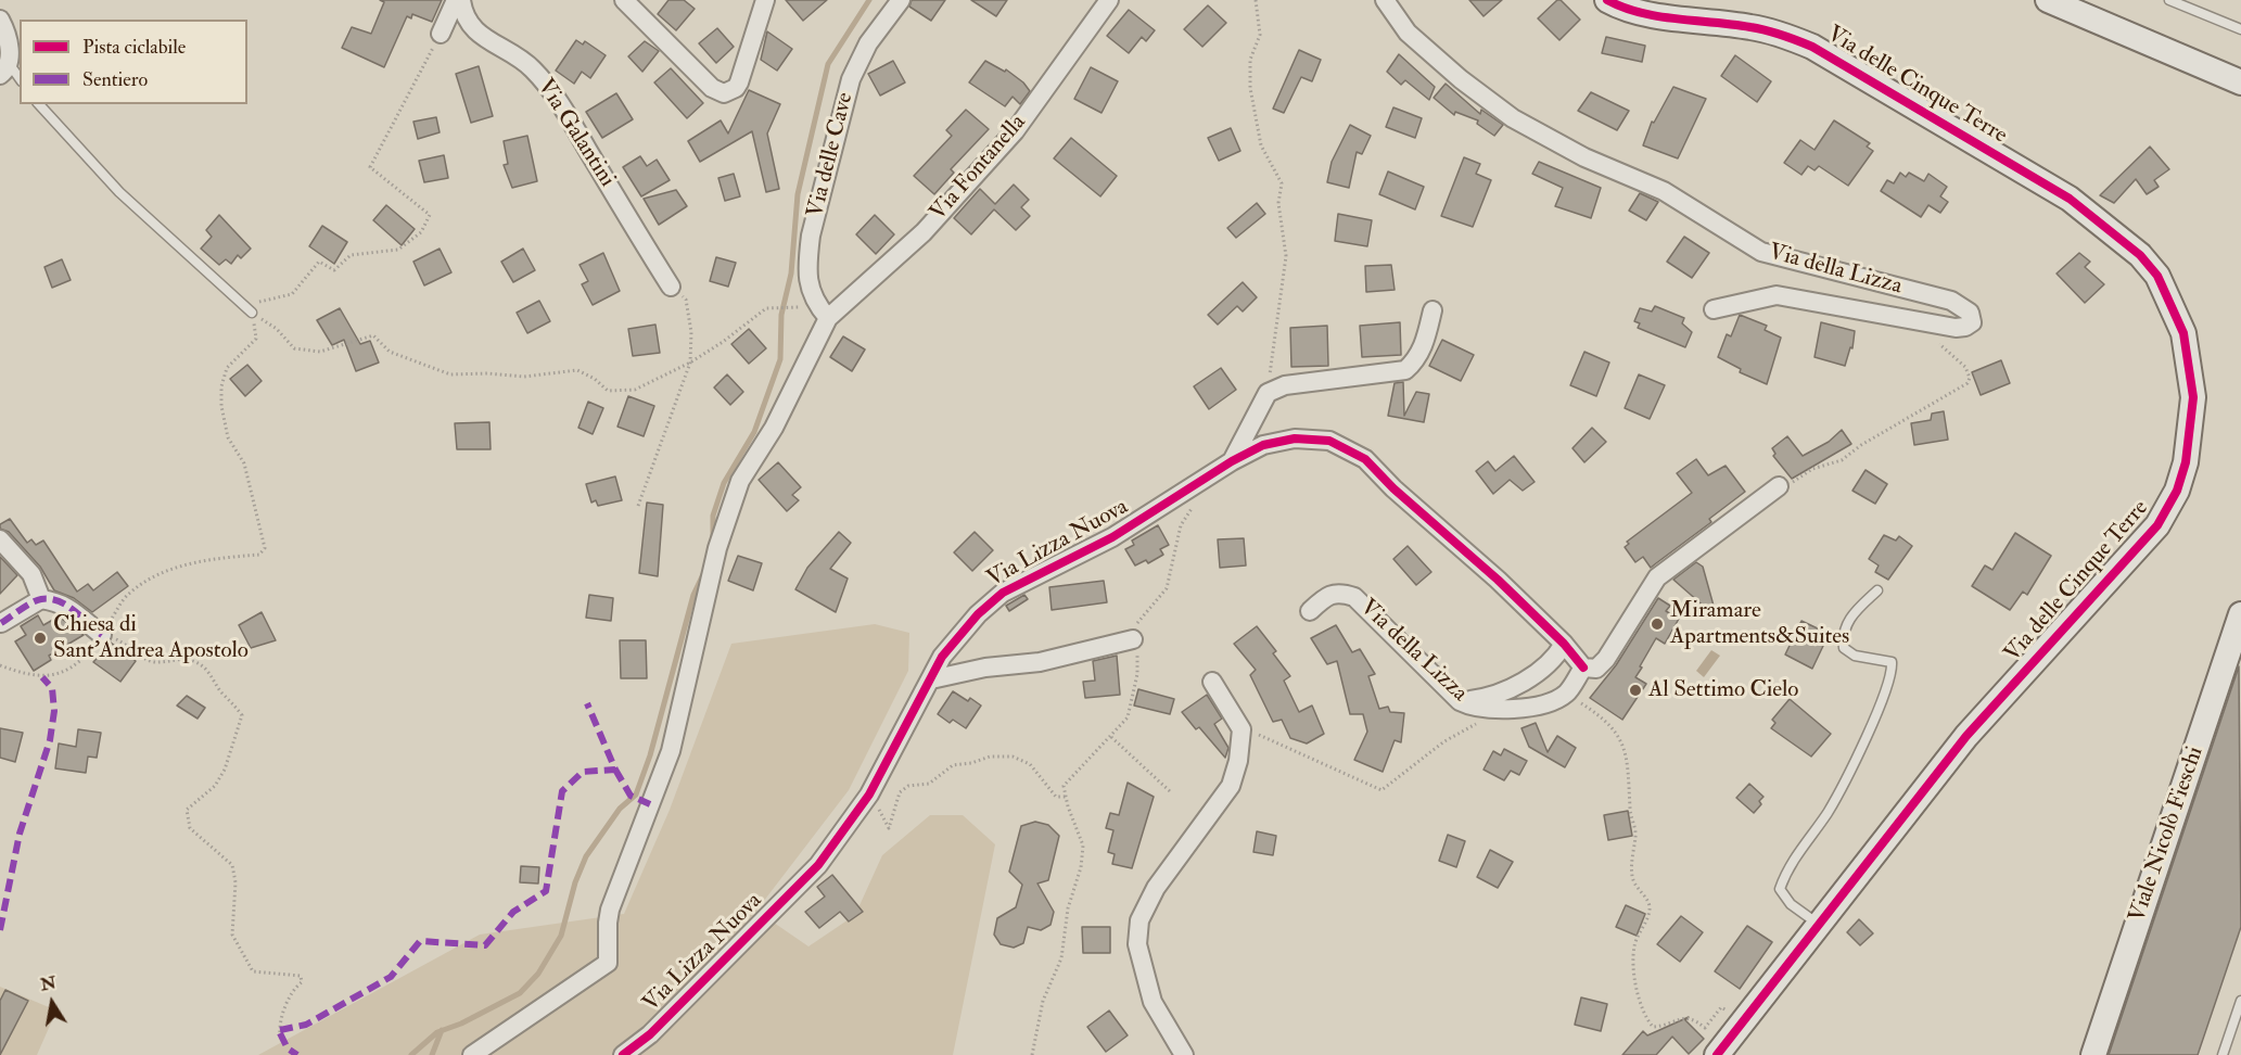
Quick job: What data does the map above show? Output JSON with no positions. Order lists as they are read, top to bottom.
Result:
{
  "streets": {
    "main road": ["Via delle Cinque Terre", "Viale Nicolò Fieschi"],
    "street": [
      "Via Galantini",
      "Via delle Cave",
      "Via Fontanella",
      "Via della Lizza",
      "Via Lizza Nuova"
    ]
  },
  "crossings": [
    ["Via delle Cave", "Via Fontanella"]
  ],
  "places": ["Miramare Apartments&Suites", "Chiesa di Sant'Andrea Apostolo", "Al Settimo Cielo"],
  "legend": ["Pista ciclabile", "Sentiero"],
  "north": "top"
}
